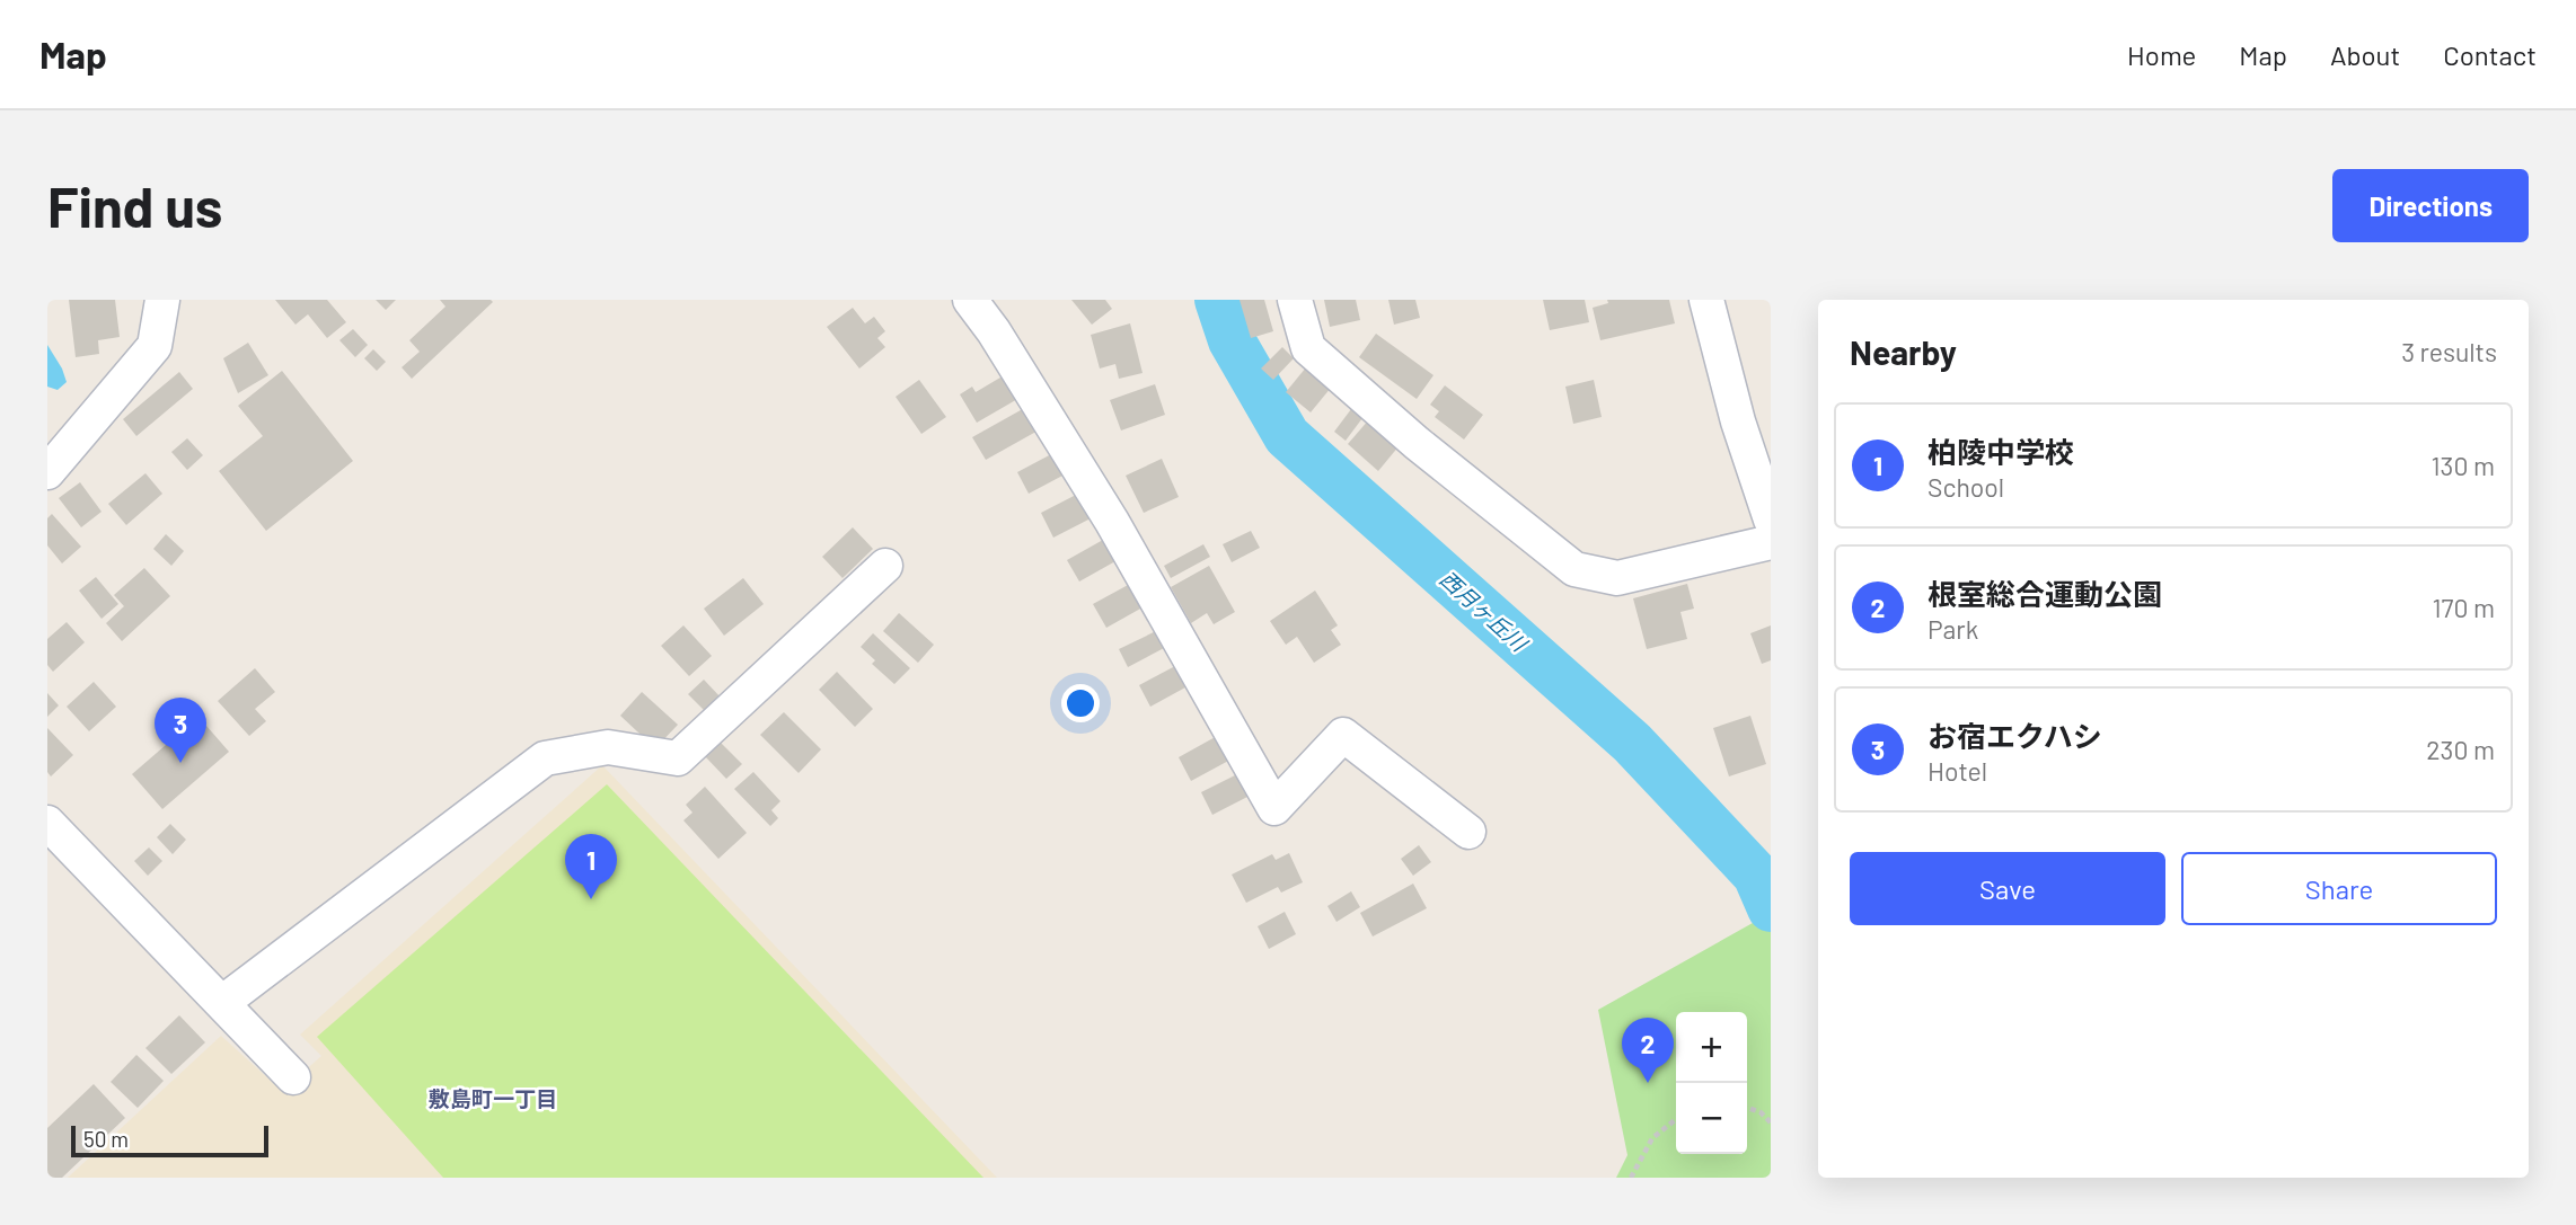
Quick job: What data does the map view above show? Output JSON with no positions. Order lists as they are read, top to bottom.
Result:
{
  "districts": ["敷島町一丁目"],
  "water": ["西月ヶ丘川"],
  "scale_bar": "50 m",
  "page": {
    "header": "Map",
    "nav": [
      "Home",
      "Map",
      "About",
      "Contact"
    ],
    "buttons": [
      "Directions",
      ["Save", "Share"]
    ],
    "title": "Find us",
    "heading": ["Nearby", "3 results"],
    "list": [
      {
        "mark": "1",
        "name": "柏陵中学校",
        "note": "School",
        "value": "130 m"
      },
      {
        "mark": "2",
        "name": "根室総合運動公園",
        "note": "Park",
        "value": "170 m"
      },
      {
        "mark": "3",
        "name": "お宿エクハシ",
        "note": "Hotel",
        "value": "230 m"
      }
    ],
    "pins": ["3", "1", "2"],
    "map_buttons": ["+", "−"],
    "scale": "50 m"
  }
}
